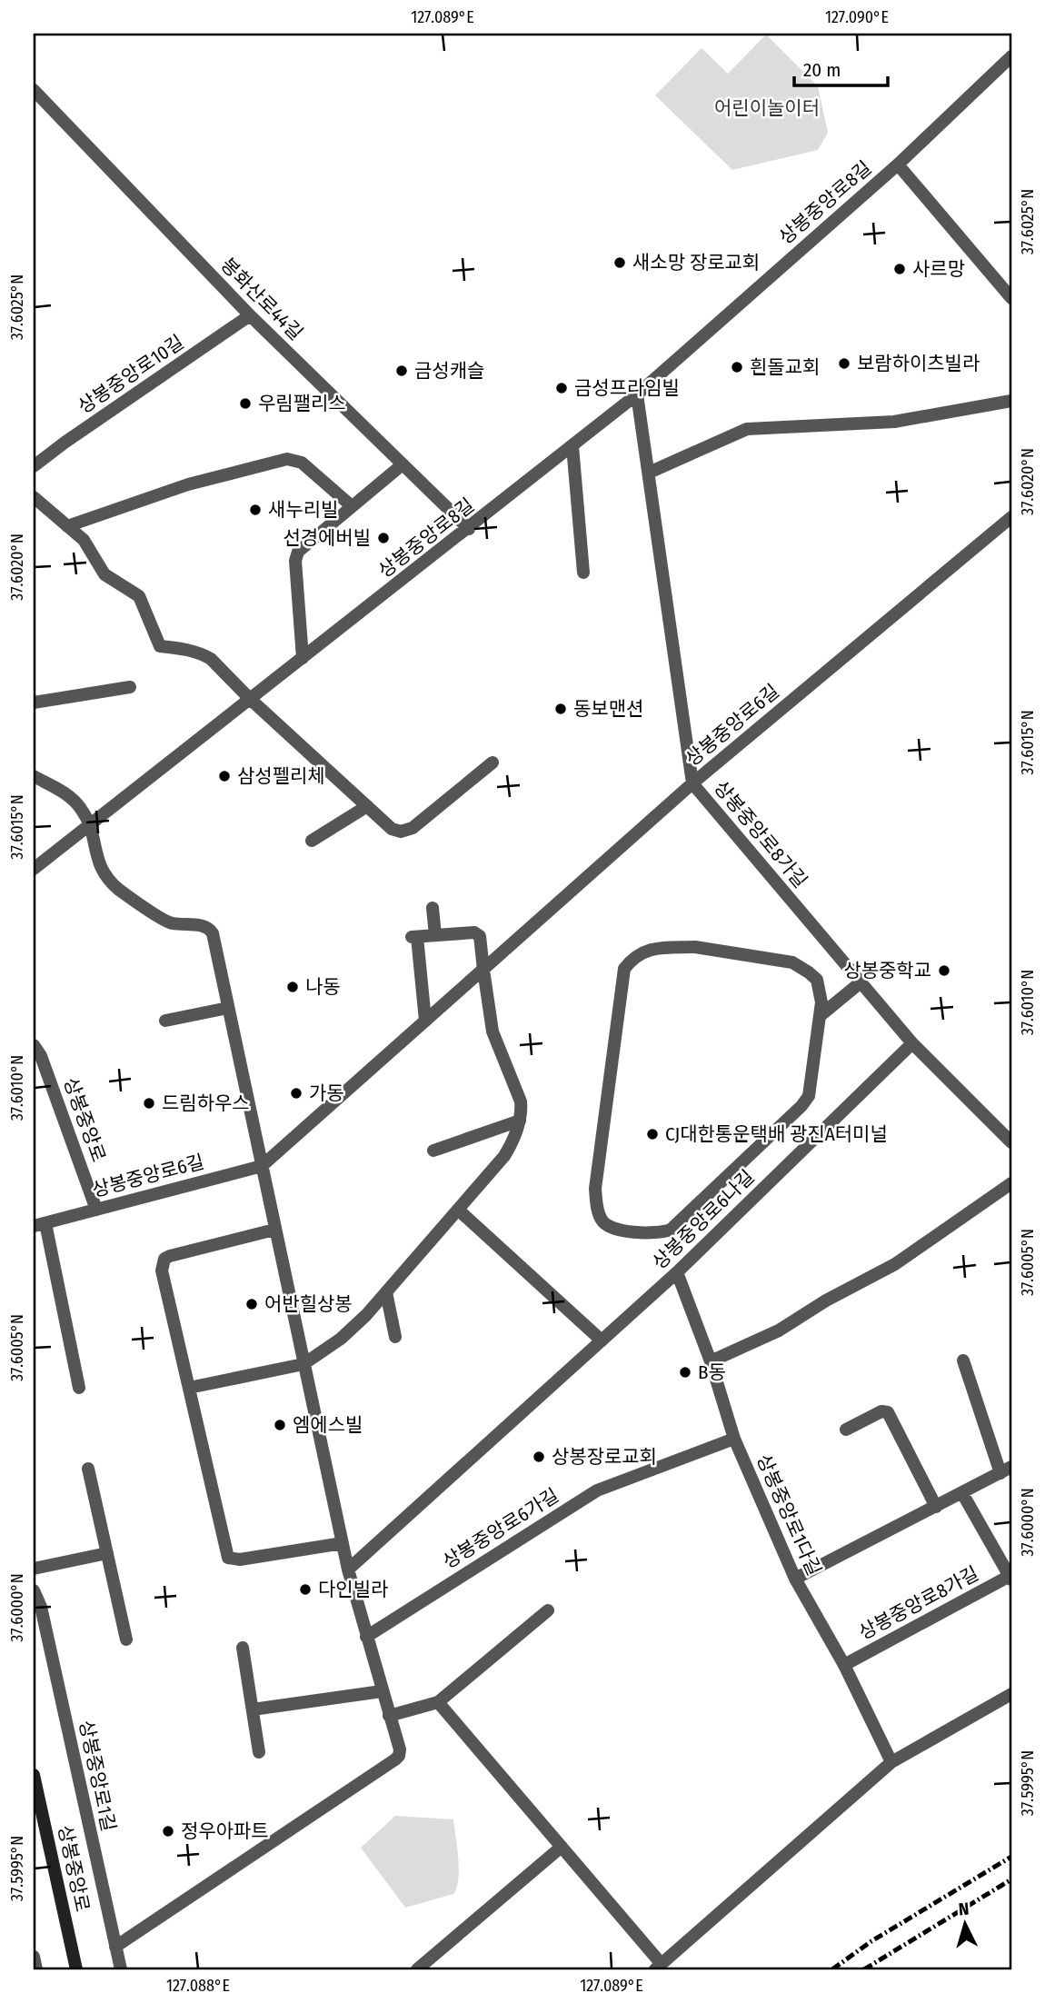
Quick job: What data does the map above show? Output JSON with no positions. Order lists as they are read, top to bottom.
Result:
{
  "streets": {
    "main road": ["상봉중앙로"],
    "street": [
      "상봉중앙로8길",
      "봉화산로44길",
      "상봉중앙로10길",
      "상봉중앙로6길",
      "상봉중앙로8가길",
      "상봉중앙로6나길",
      "상봉중앙로1다길",
      "상봉중앙로6가길",
      "상봉중앙로1길"
    ]
  },
  "crossings": [
    ["상봉중앙로8길", "봉화산로44길"],
    ["상봉중앙로8길", "상봉중앙로8가길"],
    ["봉화산로44길", "상봉중앙로10길"],
    ["상봉중앙로6길", "상봉중앙로8가길"],
    ["상봉중앙로6길", "상봉중앙로"],
    ["상봉중앙로8가길", "상봉중앙로6나길"],
    ["상봉중앙로8가길", "상봉중앙로1다길"],
    ["상봉중앙로6나길", "상봉중앙로1다길"],
    ["상봉중앙로1다길", "상봉중앙로6가길"]
  ],
  "parks": ["어린이놀이터"],
  "places": [
    "새소망 장로교회",
    "사르망",
    "보람하이츠빌라",
    "흰돌교회",
    "금성캐슬",
    "금성프라임빌",
    "우림팰리스",
    "새누리빌",
    "선경에버빌",
    "동보맨션",
    "삼성펠리체",
    "상봉중학교",
    "나동",
    "가동",
    "드림하우스",
    "CJ대한통운택배 광진A터미널",
    "어반힐상봉",
    "B동",
    "엠에스빌",
    "상봉장로교회",
    "다인빌라",
    "정우아파트"
  ],
  "scale_bar": "20 m",
  "north": "top",
  "coordinates": [
    "127.089°E",
    "127.090°E",
    "37.6025°N",
    "37.6020°N",
    "37.6015°N",
    "37.6010°N",
    "37.6005°N",
    "37.6000°N",
    "37.5995°N",
    "127.088°E"
  ]
}
